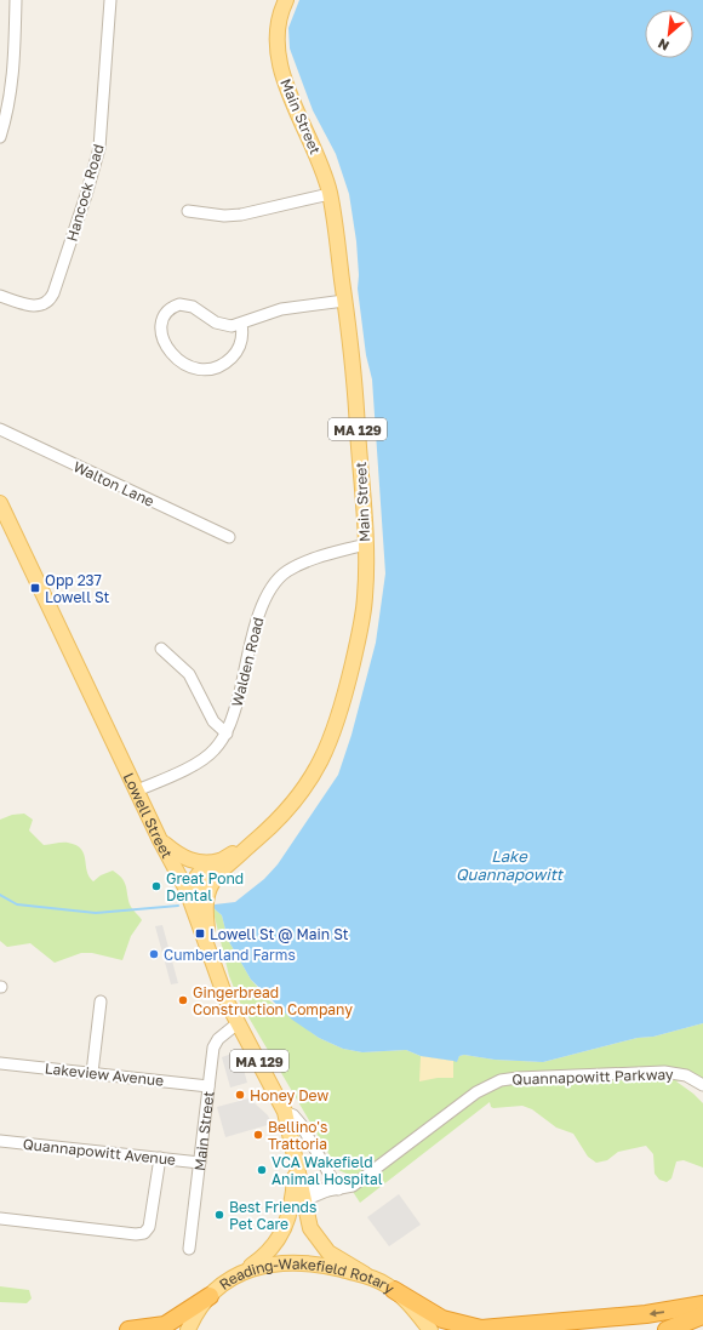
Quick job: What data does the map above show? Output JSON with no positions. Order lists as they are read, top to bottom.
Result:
{
  "streets": {
    "main road": [
      "Main Street",
      "MA 129",
      "Lowell Street",
      "Reading-Wakefield Rotary"
    ],
    "street": [
      "Hancock Road",
      "Walton Lane",
      "Walden Road",
      "Lakeview Avenue",
      "Quannapowitt Parkway",
      "Quannapowitt Avenue"
    ]
  },
  "crossings": [
    ["Main Street", "MA 129"],
    ["Main Street", "Walden Road"],
    ["Main Street", "Lowell Street"],
    ["Main Street", "Lakeview Avenue"],
    ["Main Street", "Quannapowitt Avenue"],
    ["MA 129", "Lowell Street"],
    ["Walden Road", "Lowell Street"],
    ["Lowell Street", "Quannapowitt Parkway"],
    ["Lowell Street", "Reading-Wakefield Rotary"]
  ],
  "water": ["Lake Quannapowitt"],
  "places": {
    "transit": ["Opp 237 Lowell St", "Lowell St @ Main St"],
    "other": [
      "Great Pond Dental",
      "Cumberland Farms",
      "Gingerbread Construction Company",
      "Honey Dew",
      "Bellino's Trattoria",
      "VCA Wakefield Animal Hospital",
      "Best Friends Pet Care"
    ]
  },
  "north": "bottom left"
}
